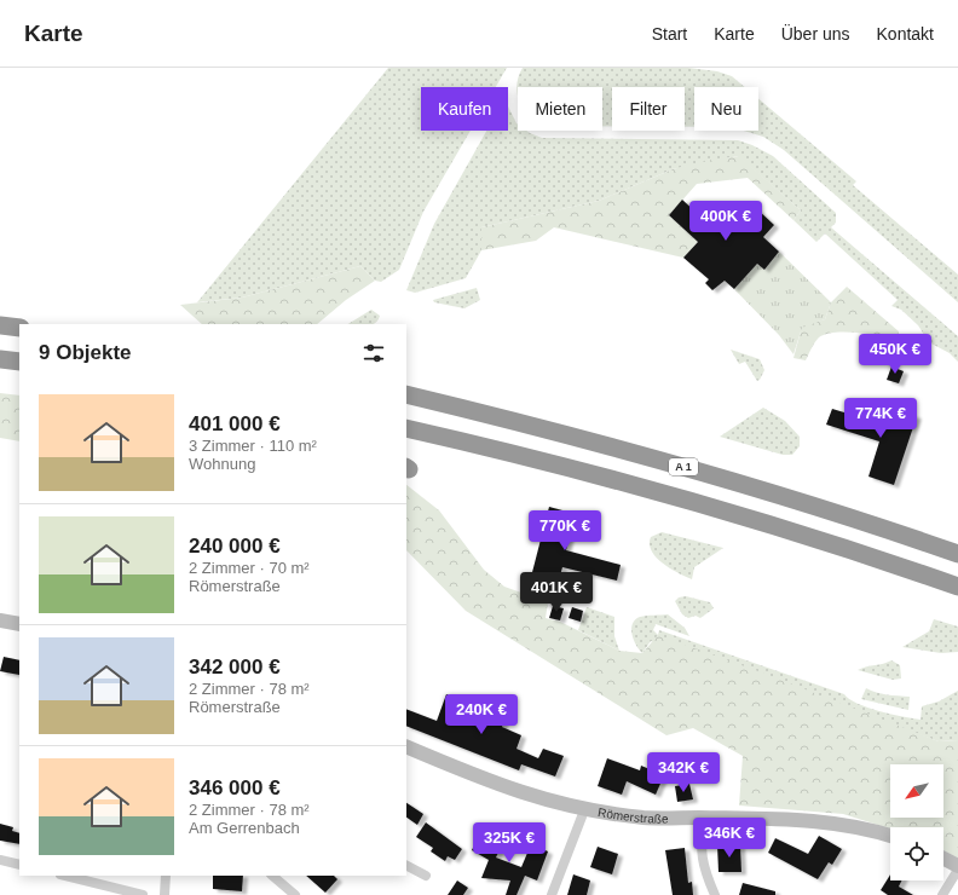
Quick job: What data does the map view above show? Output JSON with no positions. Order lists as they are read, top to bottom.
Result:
{
  "streets": {
    "highway": ["A 1"],
    "street": ["Römerstraße"]
  },
  "north": "bottom left",
  "page": {
    "header": "Karte",
    "nav": [
      "Start",
      "Karte",
      "Über uns",
      "Kontakt"
    ],
    "chip": [
      "Kaufen",
      "Mieten",
      "Filter",
      "Neu"
    ],
    "price": [
      "400K €",
      "450K €",
      "774K €",
      "770K €",
      "401K €",
      "240K €",
      "342K €",
      "346K €",
      "325K €"
    ],
    "heading": "9 Objekte",
    "list": [
      {
        "name": "401 000 €",
        "note": "3 Zimmer · 110 m² · Wohnung"
      },
      {
        "name": "240 000 €",
        "note": "2 Zimmer · 70 m² · Römerstraße"
      },
      {
        "name": "342 000 €",
        "note": "2 Zimmer · 78 m² · Römerstraße"
      },
      {
        "name": "346 000 €",
        "note": "2 Zimmer · 78 m² · Am Gerrenbach"
      }
    ]
  }
}
